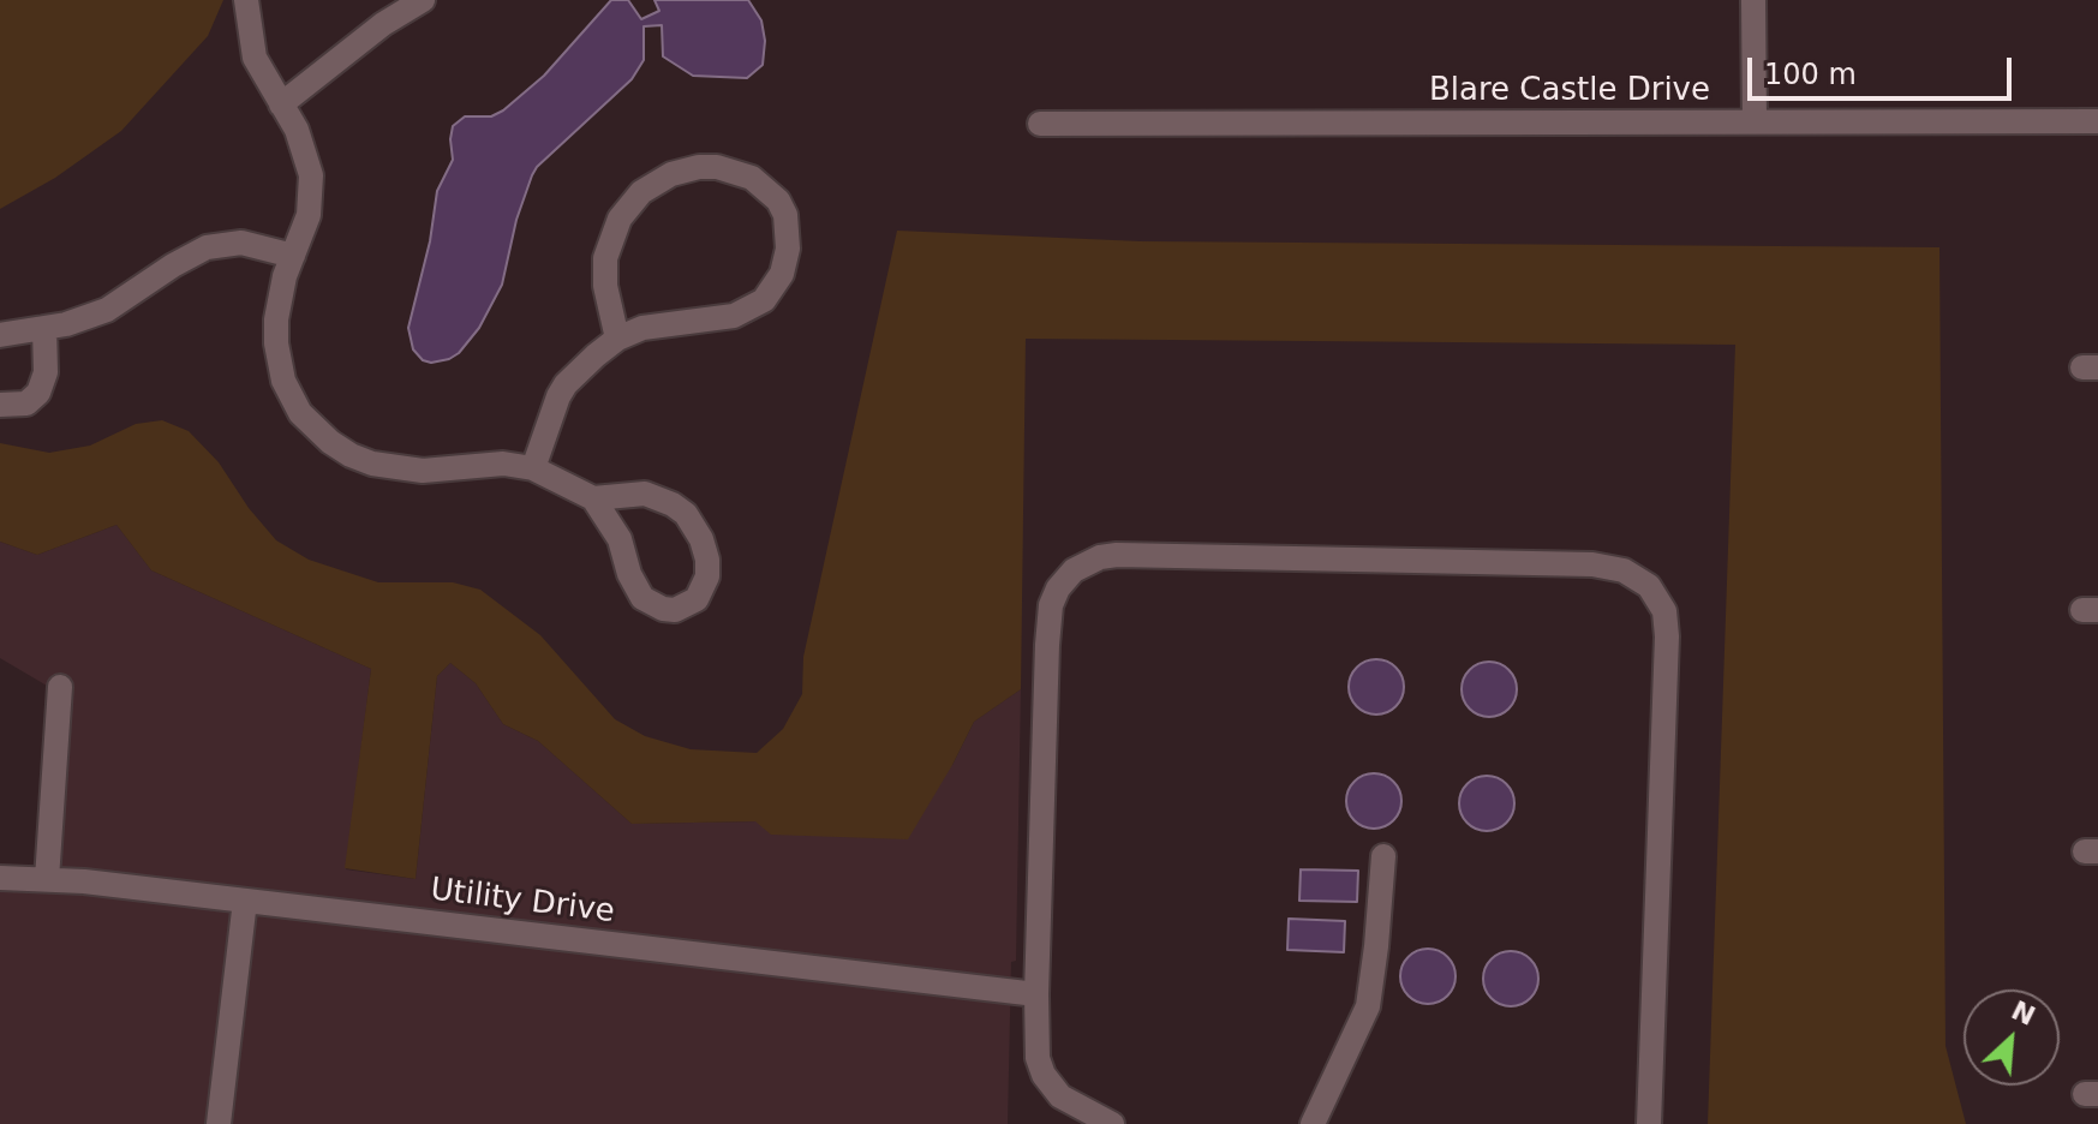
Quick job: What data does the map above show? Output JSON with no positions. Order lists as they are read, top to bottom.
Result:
{
  "streets": {
    "street": ["Blare Castle Drive", "Utility Drive"]
  },
  "scale_bar": "100 m",
  "north": "top right"
}
